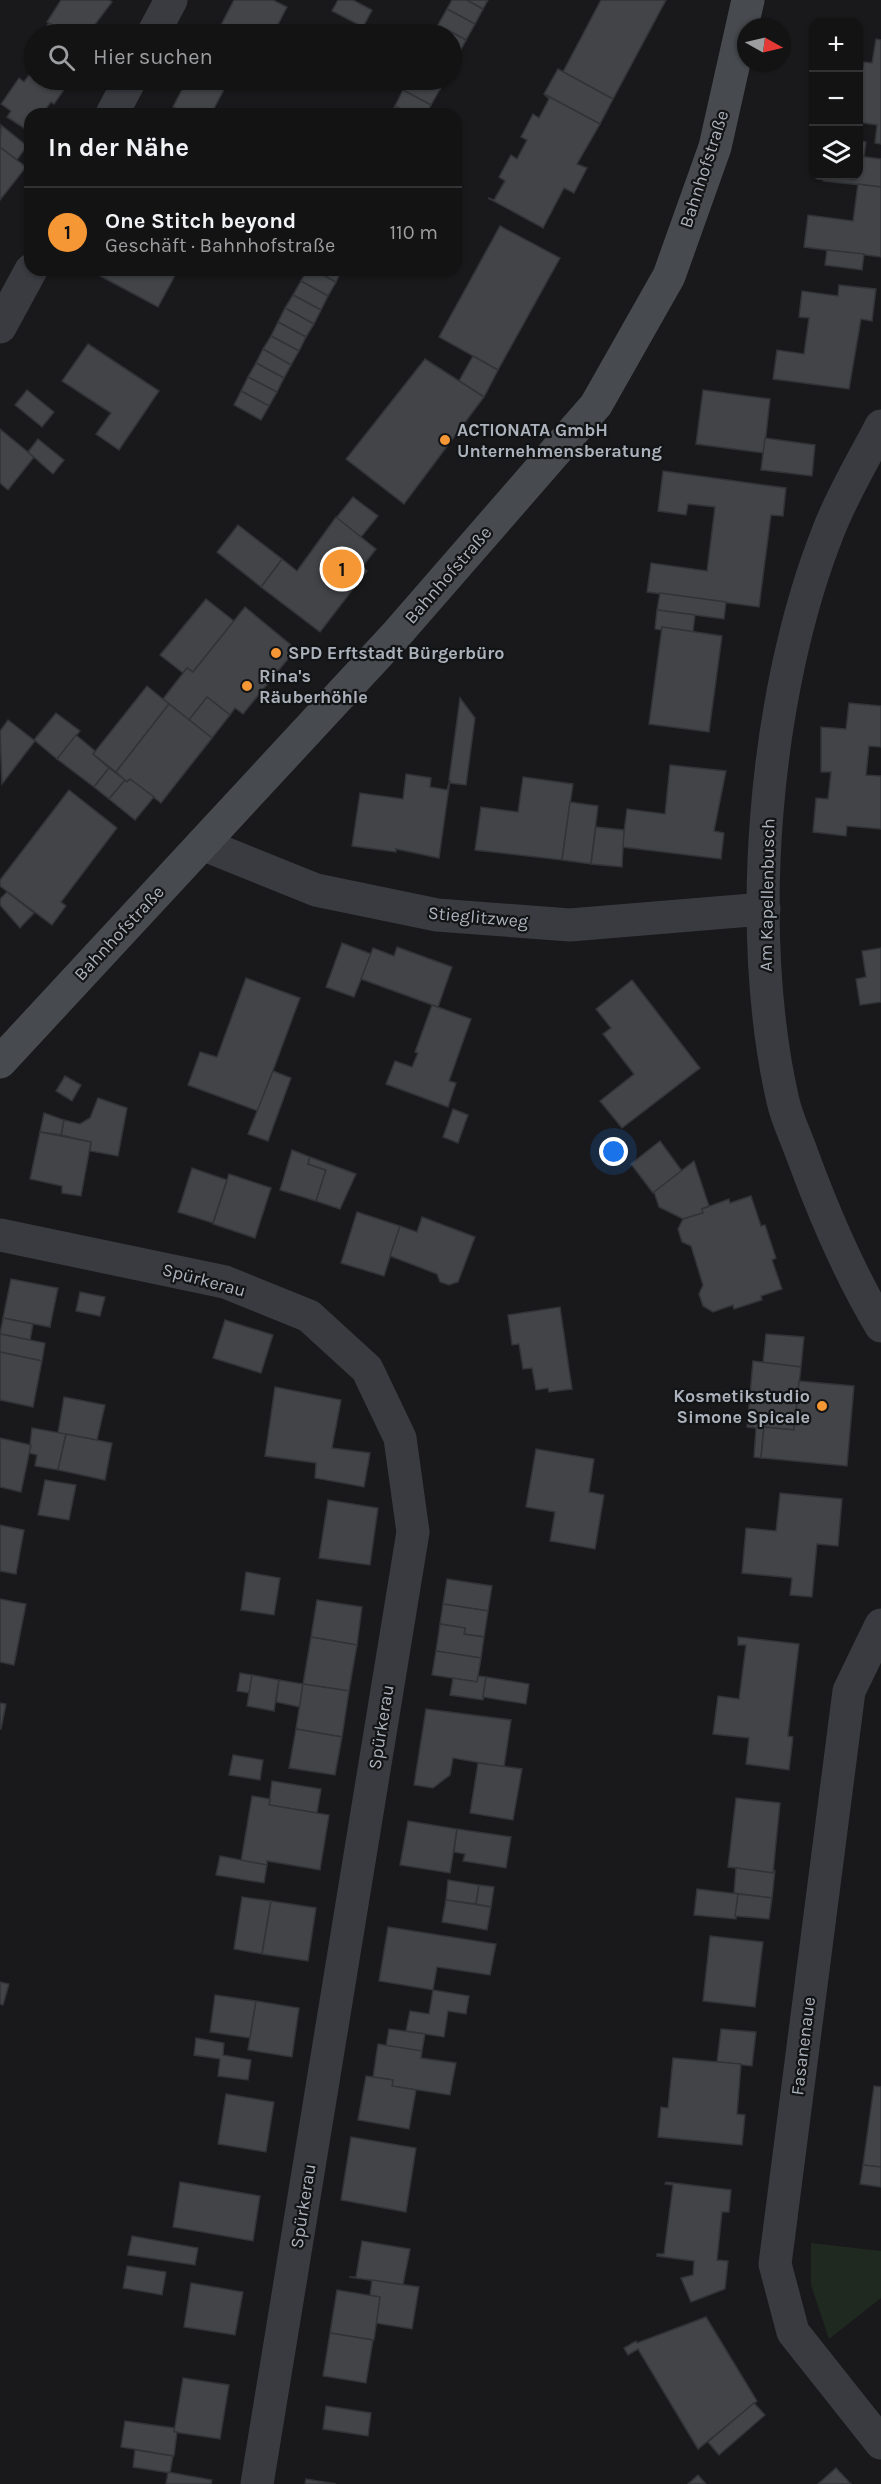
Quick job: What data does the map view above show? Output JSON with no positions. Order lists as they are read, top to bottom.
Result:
{
  "streets": {
    "street": [
      "Bahnhofstraße",
      "Am Kapellenbusch",
      "Stieglitzweg",
      "Spürkerau",
      "Fasanenaue"
    ]
  },
  "crossings": [
    ["Bahnhofstraße", "Stieglitzweg"],
    ["Am Kapellenbusch", "Stieglitzweg"]
  ],
  "places": [
    "ACTIONATA GmbH Unternehmensberatung",
    "SPD Erftstadt Bürgerbüro",
    "Rina's Räuberhöhle",
    "Kosmetikstudio Simone Spicale"
  ],
  "north": "right",
  "page": {
    "map_buttons": ["+", "−"],
    "search": "Hier suchen",
    "heading": "In der Nähe",
    "list": [
      {
        "mark": "1",
        "name": "One Stitch beyond",
        "note": "Geschäft · Bahnhofstraße",
        "value": "110 m"
      }
    ],
    "pins": "1"
  }
}
